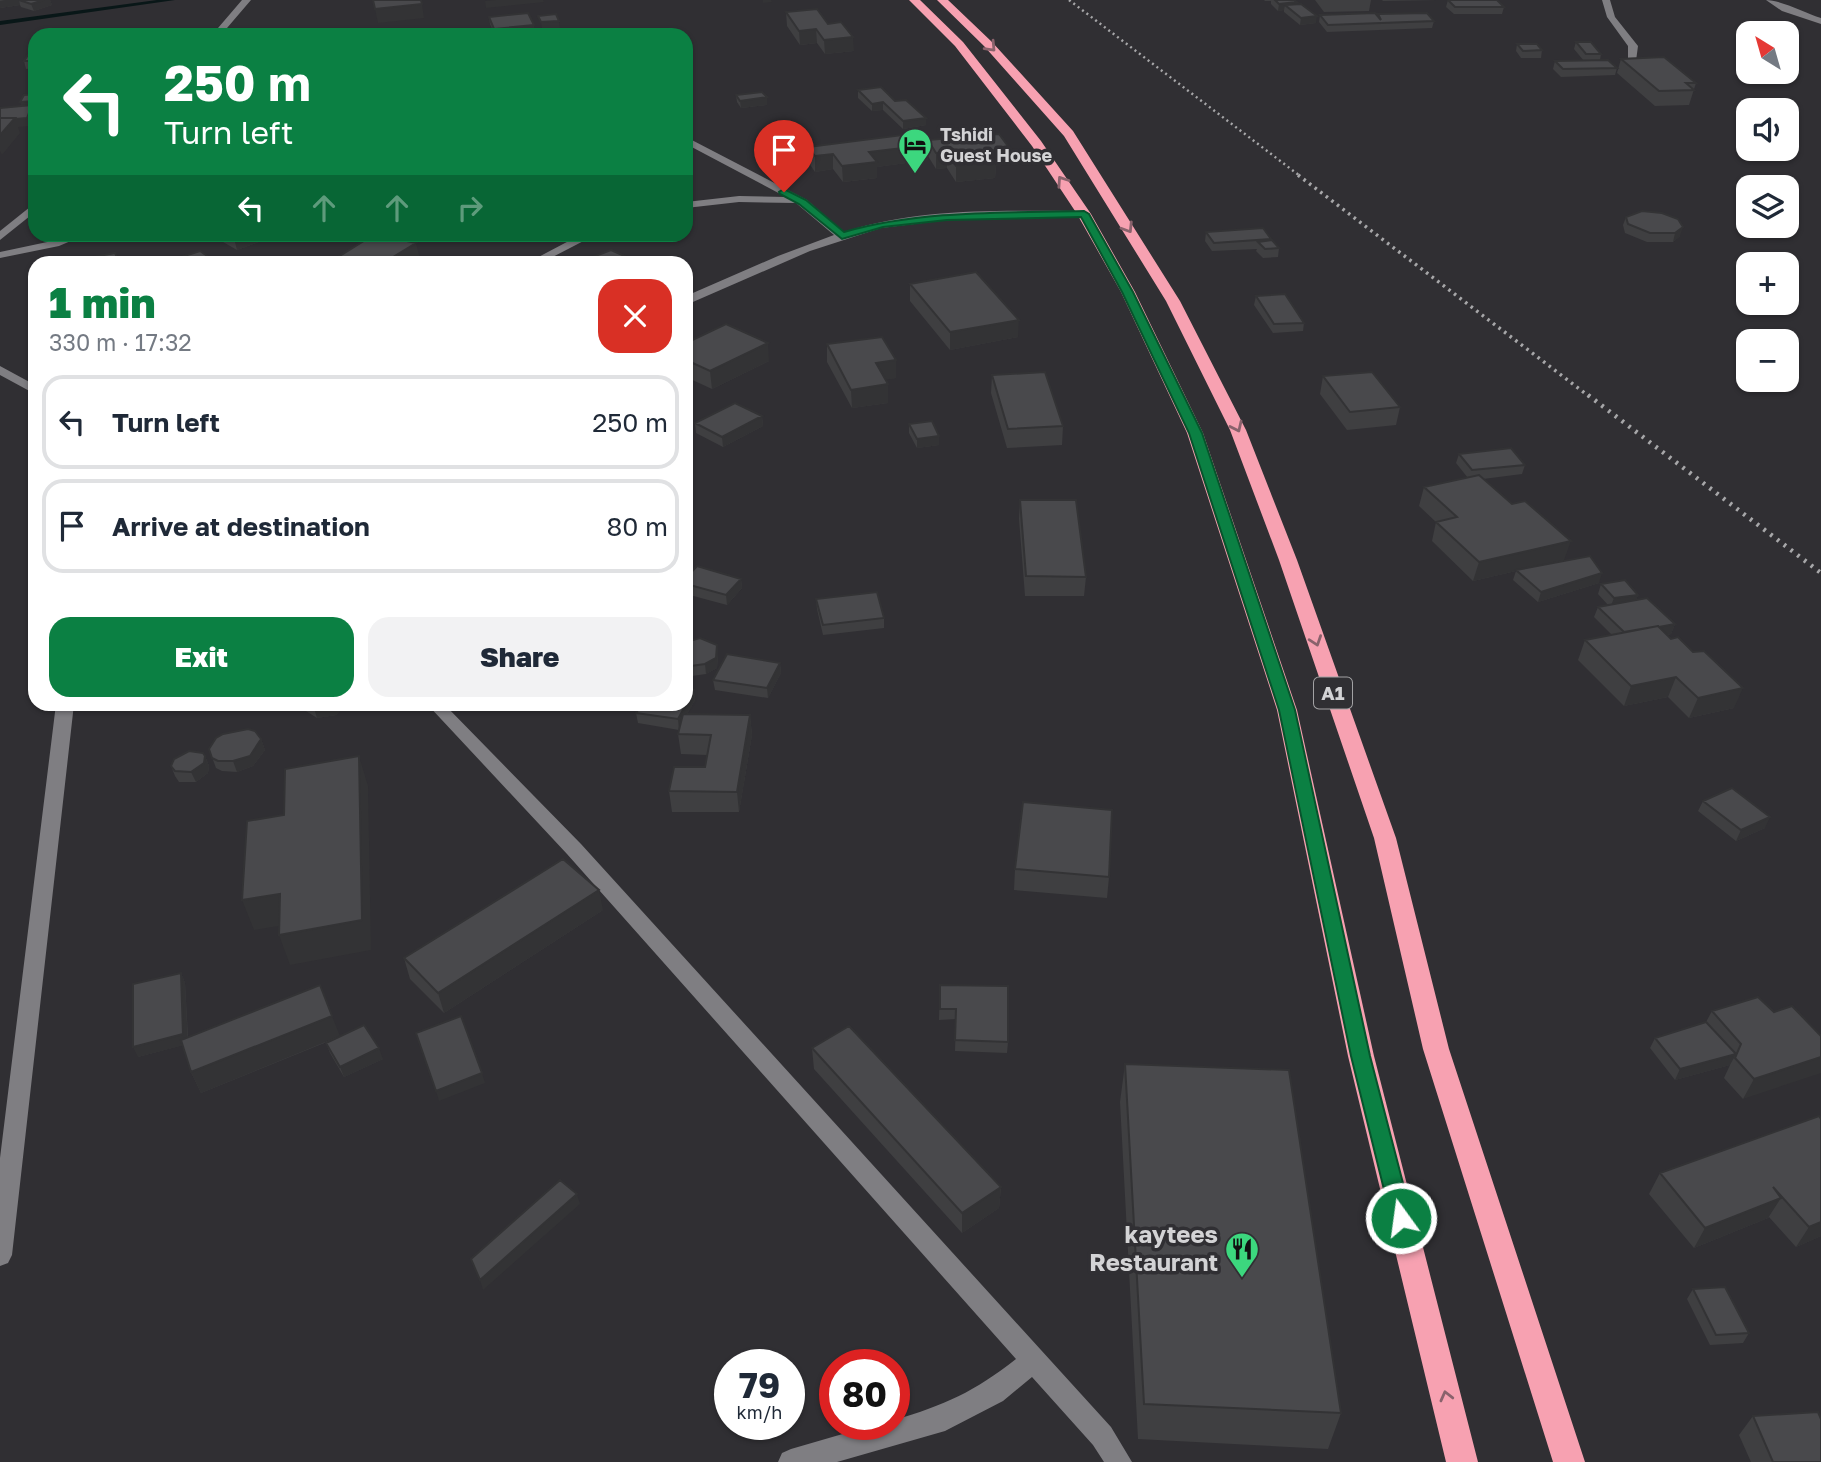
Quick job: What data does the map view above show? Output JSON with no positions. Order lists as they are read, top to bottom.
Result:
{
  "streets": {
    "highway": ["A1"]
  },
  "places": {
    "hotel": ["Tshidi Guest House"],
    "restaurant": ["kaytees Restaurant"]
  },
  "north": "top left",
  "page": {
    "map_buttons": ["+", "−"],
    "turn": ["250 m", "Turn left"],
    "heading": ["1 min", "330 m · 17:32"],
    "list": [
      {
        "name": "Turn left",
        "value": "250 m"
      },
      {
        "name": "Arrive at destination",
        "value": "80 m"
      }
    ],
    "buttons": ["Exit", "Share"],
    "speed": "79 km/h",
    "limit": "80"
  }
}
